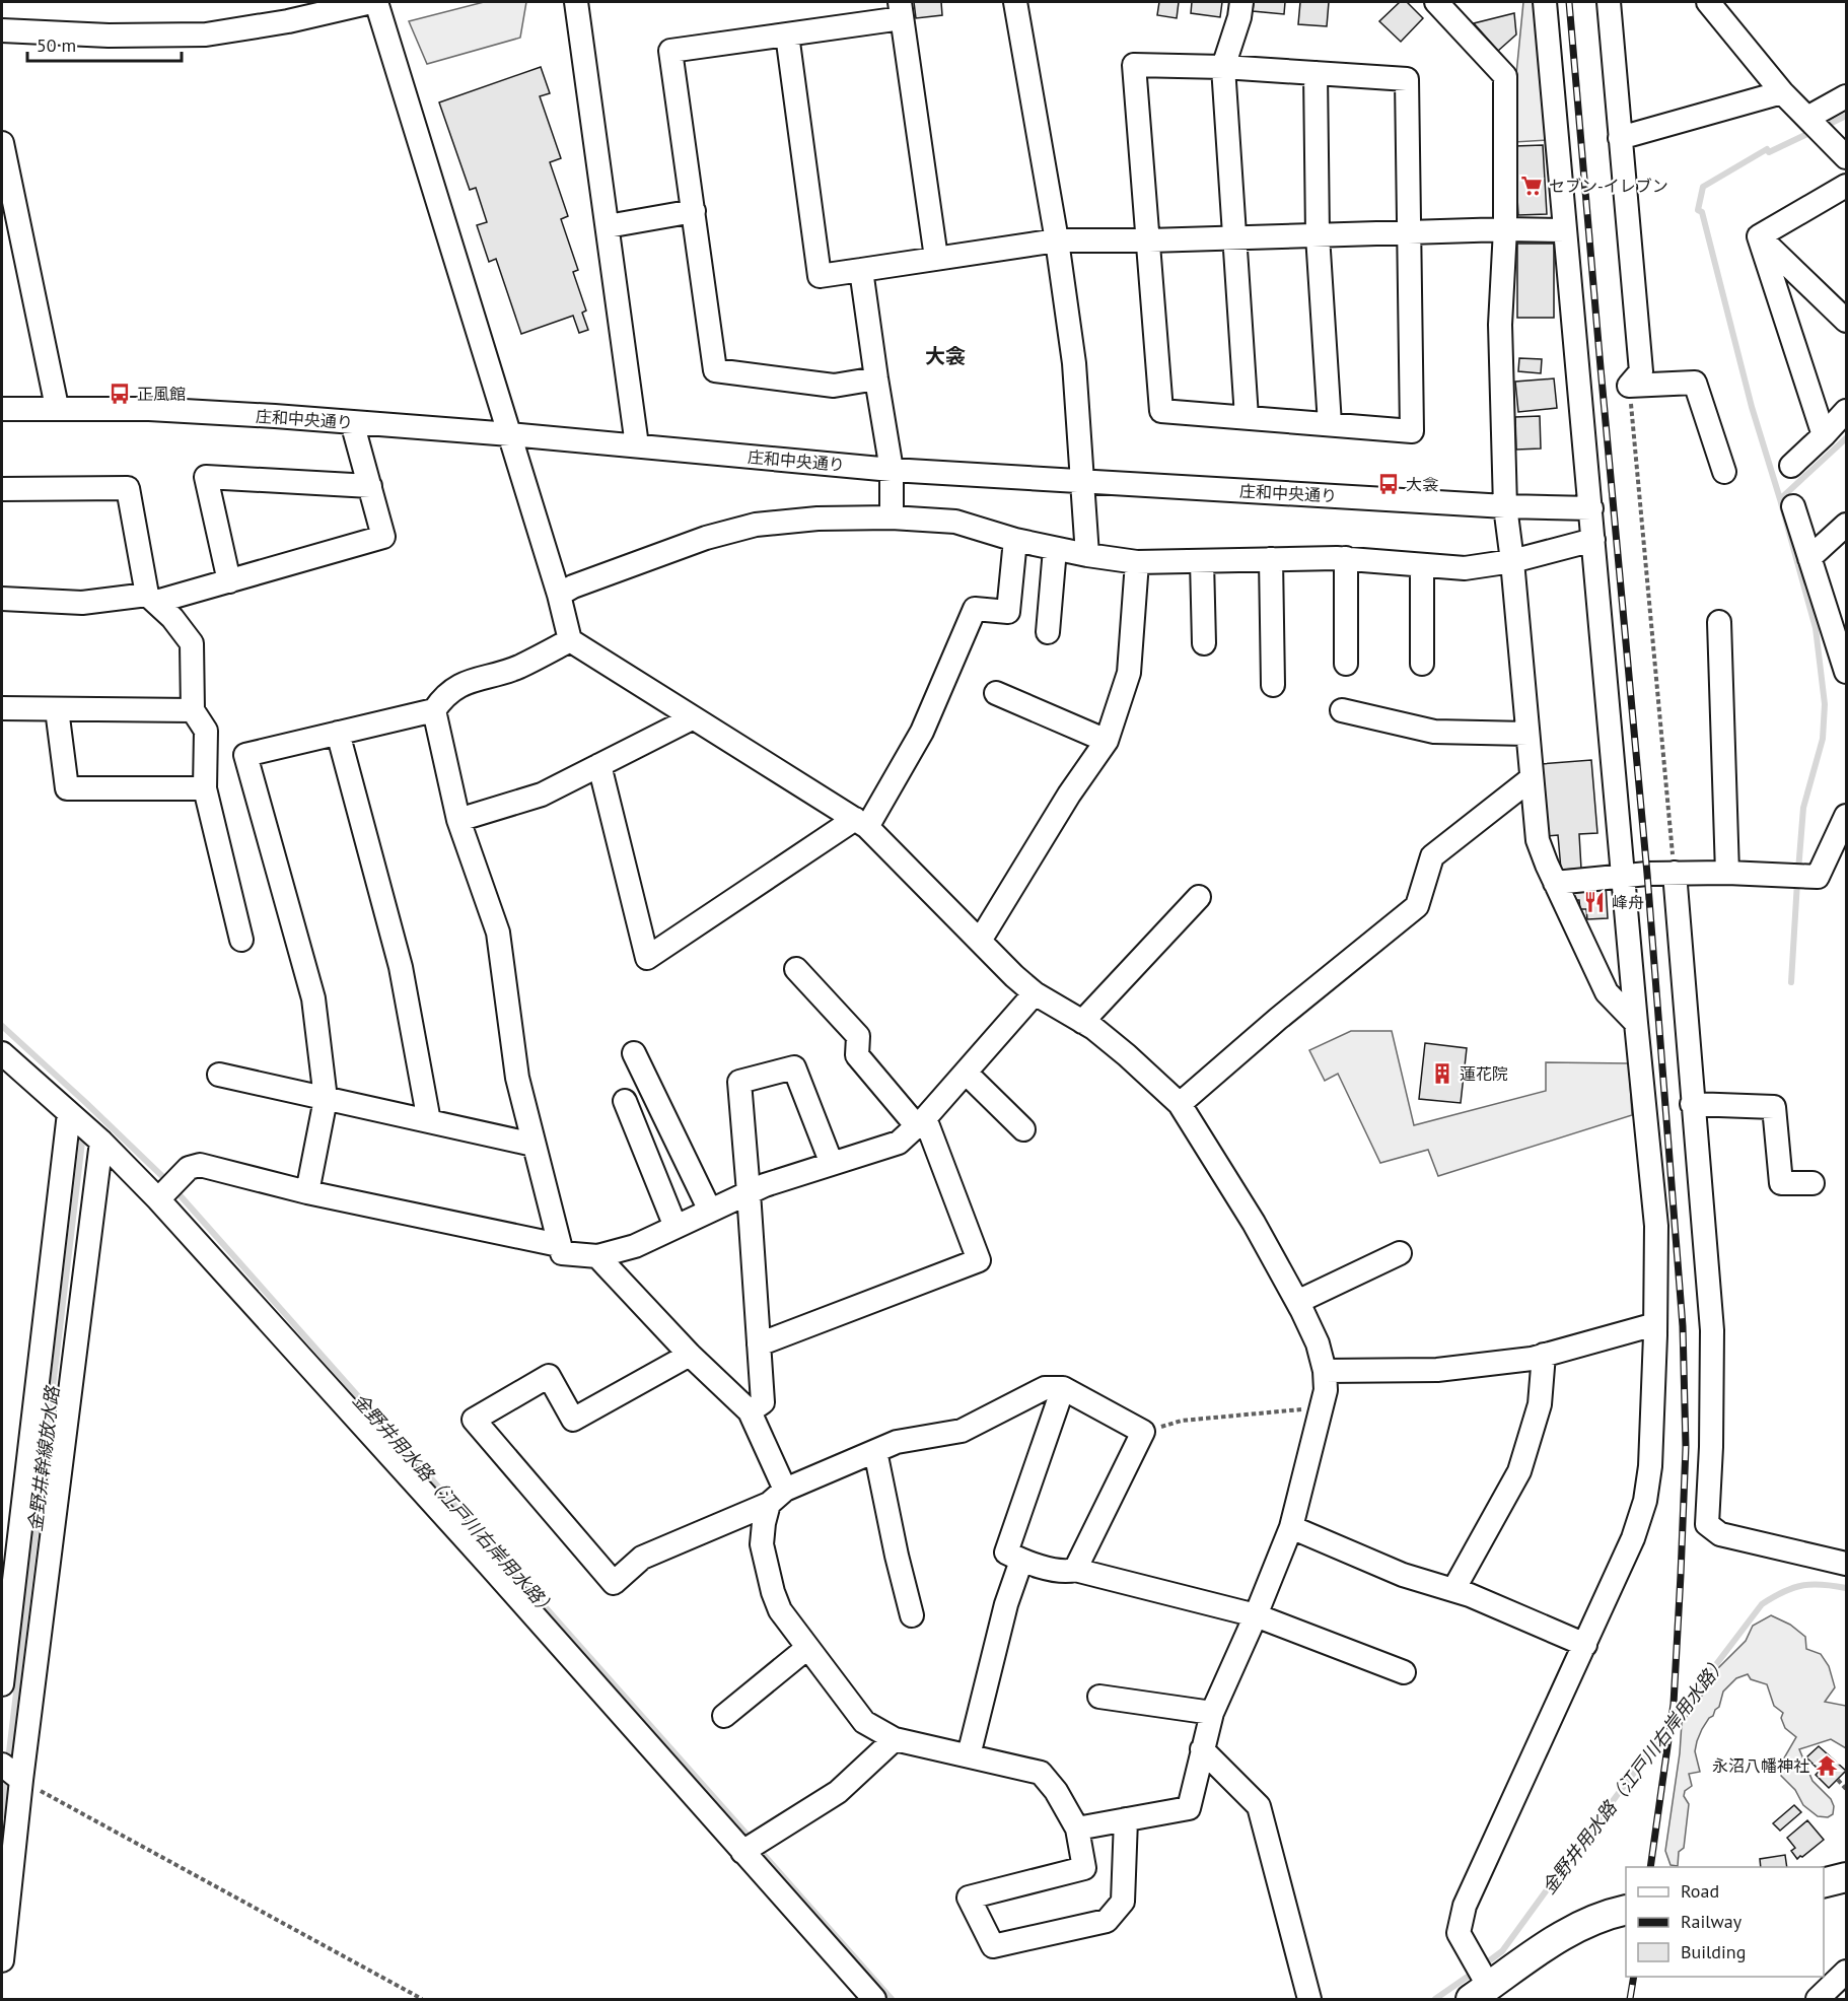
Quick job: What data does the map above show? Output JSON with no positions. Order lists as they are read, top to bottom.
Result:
{
  "streets": {
    "street": ["庄和中央通り"]
  },
  "districts": ["大衾"],
  "water": ["金野井幹線放水路", "金野井用水路（江戸川右岸用水路）"],
  "places": {
    "supermarket": ["セブン-イレブン"],
    "bus stop": ["正風館", "大衾"],
    "restaurant": ["峰舟"],
    "building": ["蓮花院"],
    "temple": ["永沼八幡神社"]
  },
  "legend": ["Road", "Railway", "Building"],
  "scale_bar": "50 m"
}
